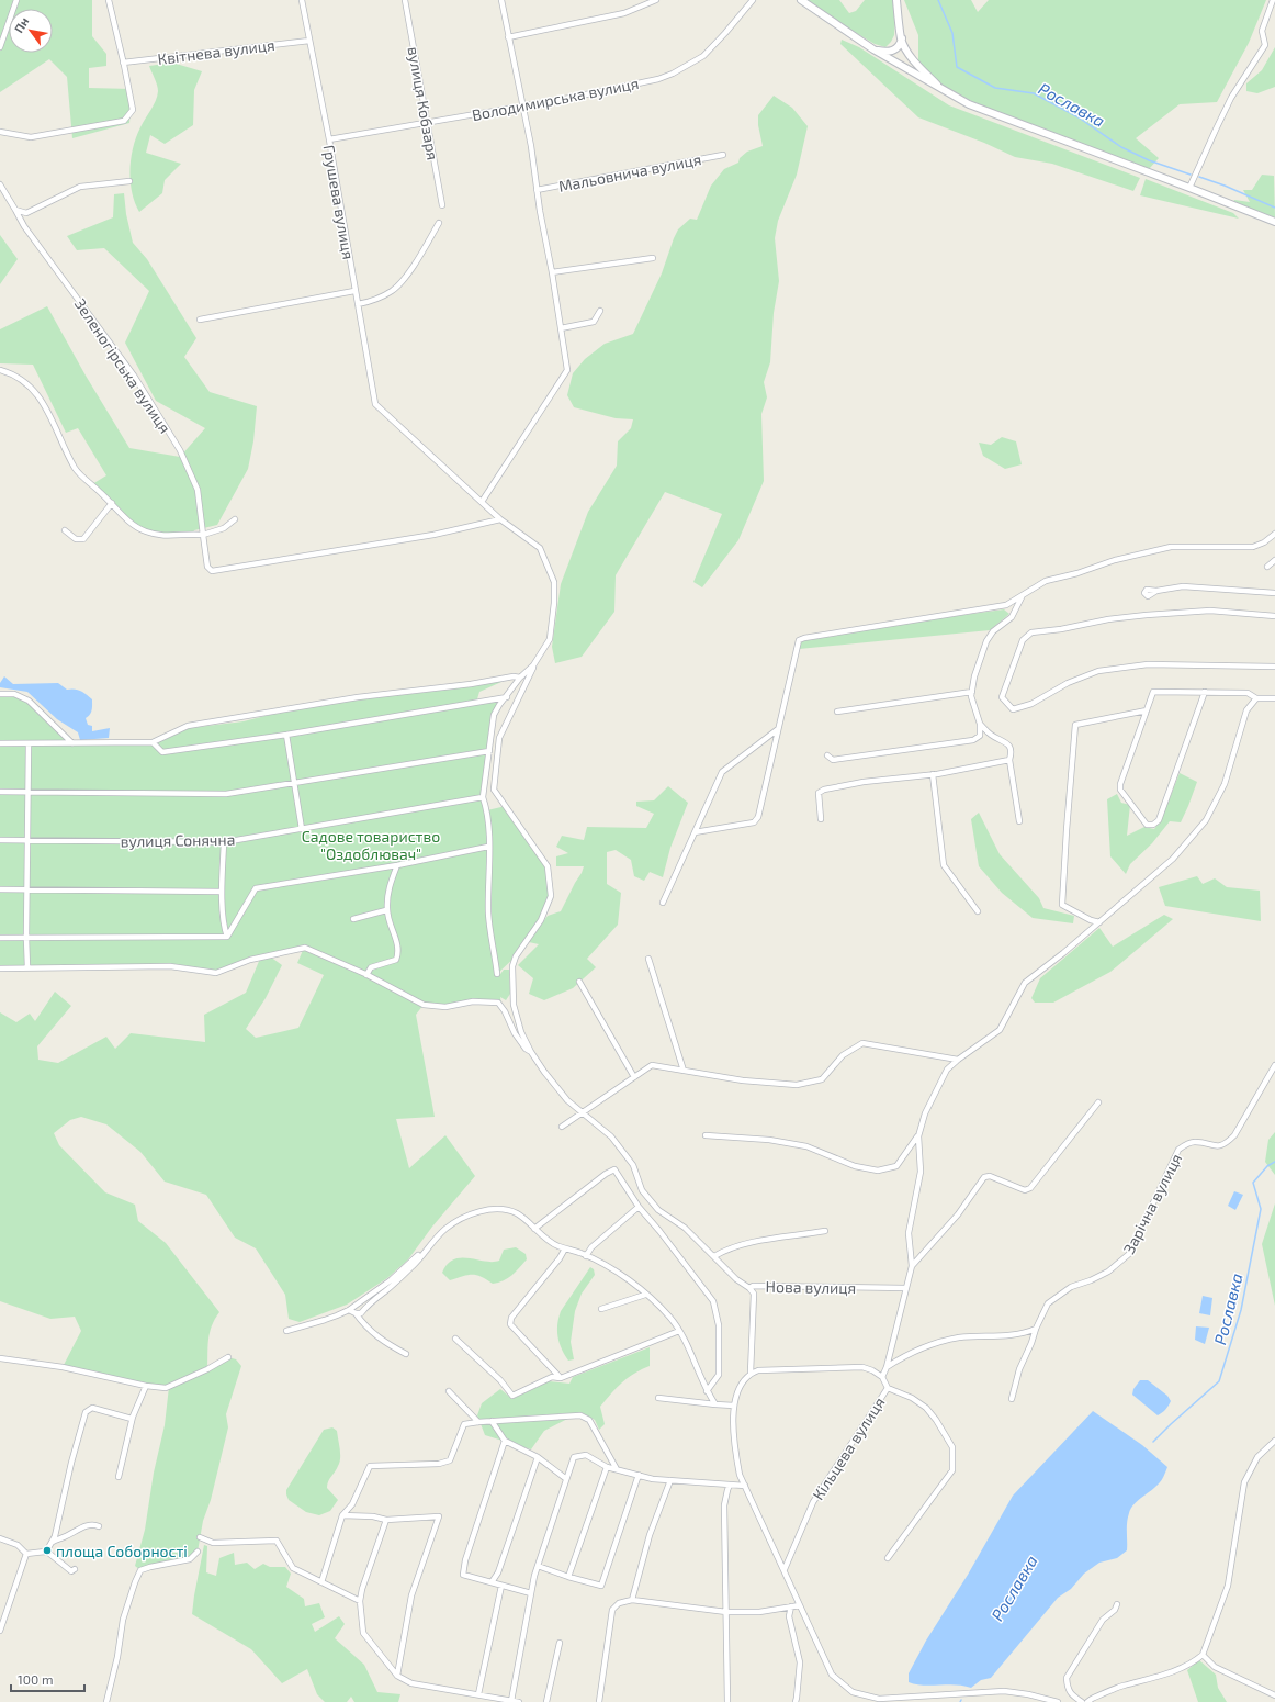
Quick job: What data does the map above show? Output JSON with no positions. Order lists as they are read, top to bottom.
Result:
{
  "streets": {
    "street": [
      "Квітнева вулиця",
      "Володимирська вулиця",
      "вулиця Кобзаря",
      "Мальовнича вулиця",
      "Грушева вулиця",
      "Зеленогірська вулиця",
      "вулиця Сонячна",
      "Зарічна вулиця",
      "Нова вулиця",
      "Кільцева вулиця"
    ]
  },
  "crossings": [
    ["Квітнева вулиця", "Грушева вулиця"],
    ["Володимирська вулиця", "вулиця Кобзаря"],
    ["Володимирська вулиця", "Грушева вулиця"]
  ],
  "water": ["Рославка"],
  "parks": ["Садове товариство \"Оздоблювач\""],
  "places": ["площа Соборності"],
  "scale_bar": "100 m",
  "north": "top left"
}
